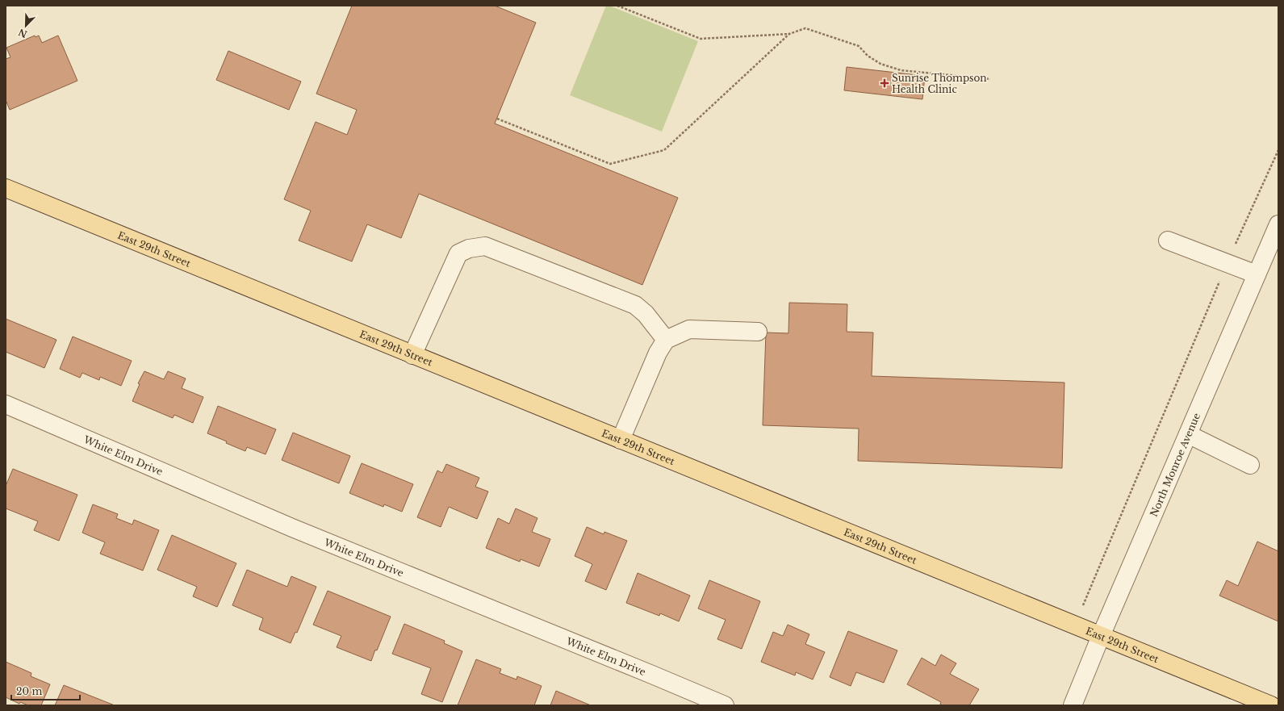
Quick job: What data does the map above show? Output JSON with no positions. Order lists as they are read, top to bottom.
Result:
{
  "streets": {
    "main road": ["East 29th Street"],
    "street": ["White Elm Drive", "North Monroe Avenue"]
  },
  "crossings": [
    ["East 29th Street", "North Monroe Avenue"]
  ],
  "places": {
    "health": ["Sunrise Thompson Health Clinic"]
  },
  "scale_bar": "20 m",
  "north": "bottom left"
}
